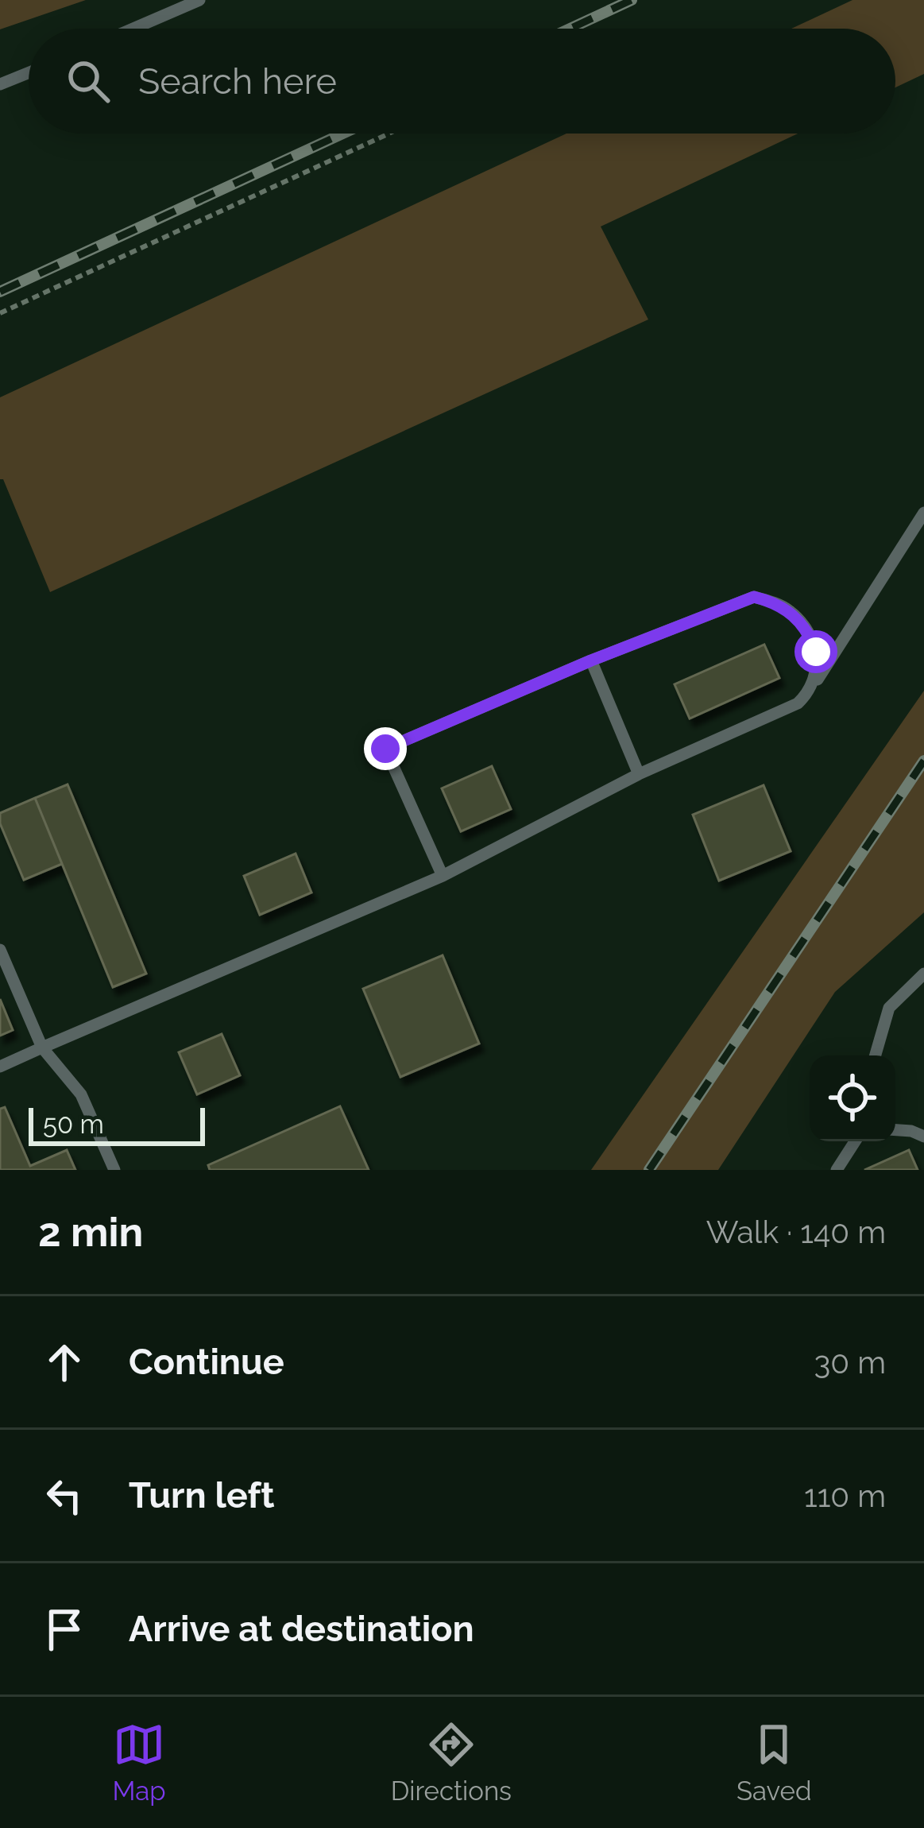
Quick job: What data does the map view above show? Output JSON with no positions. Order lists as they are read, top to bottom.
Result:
{
  "scale_bar": "50 m",
  "page": {
    "search": "Search here",
    "scale": "50 m",
    "heading": ["2 min", "Walk · 140 m"],
    "list": [
      ["Continue", "30 m"],
      ["Turn left", "110 m"],
      "Arrive at destination"
    ],
    "nav": ["Map", "Directions", "Saved"]
  }
}
